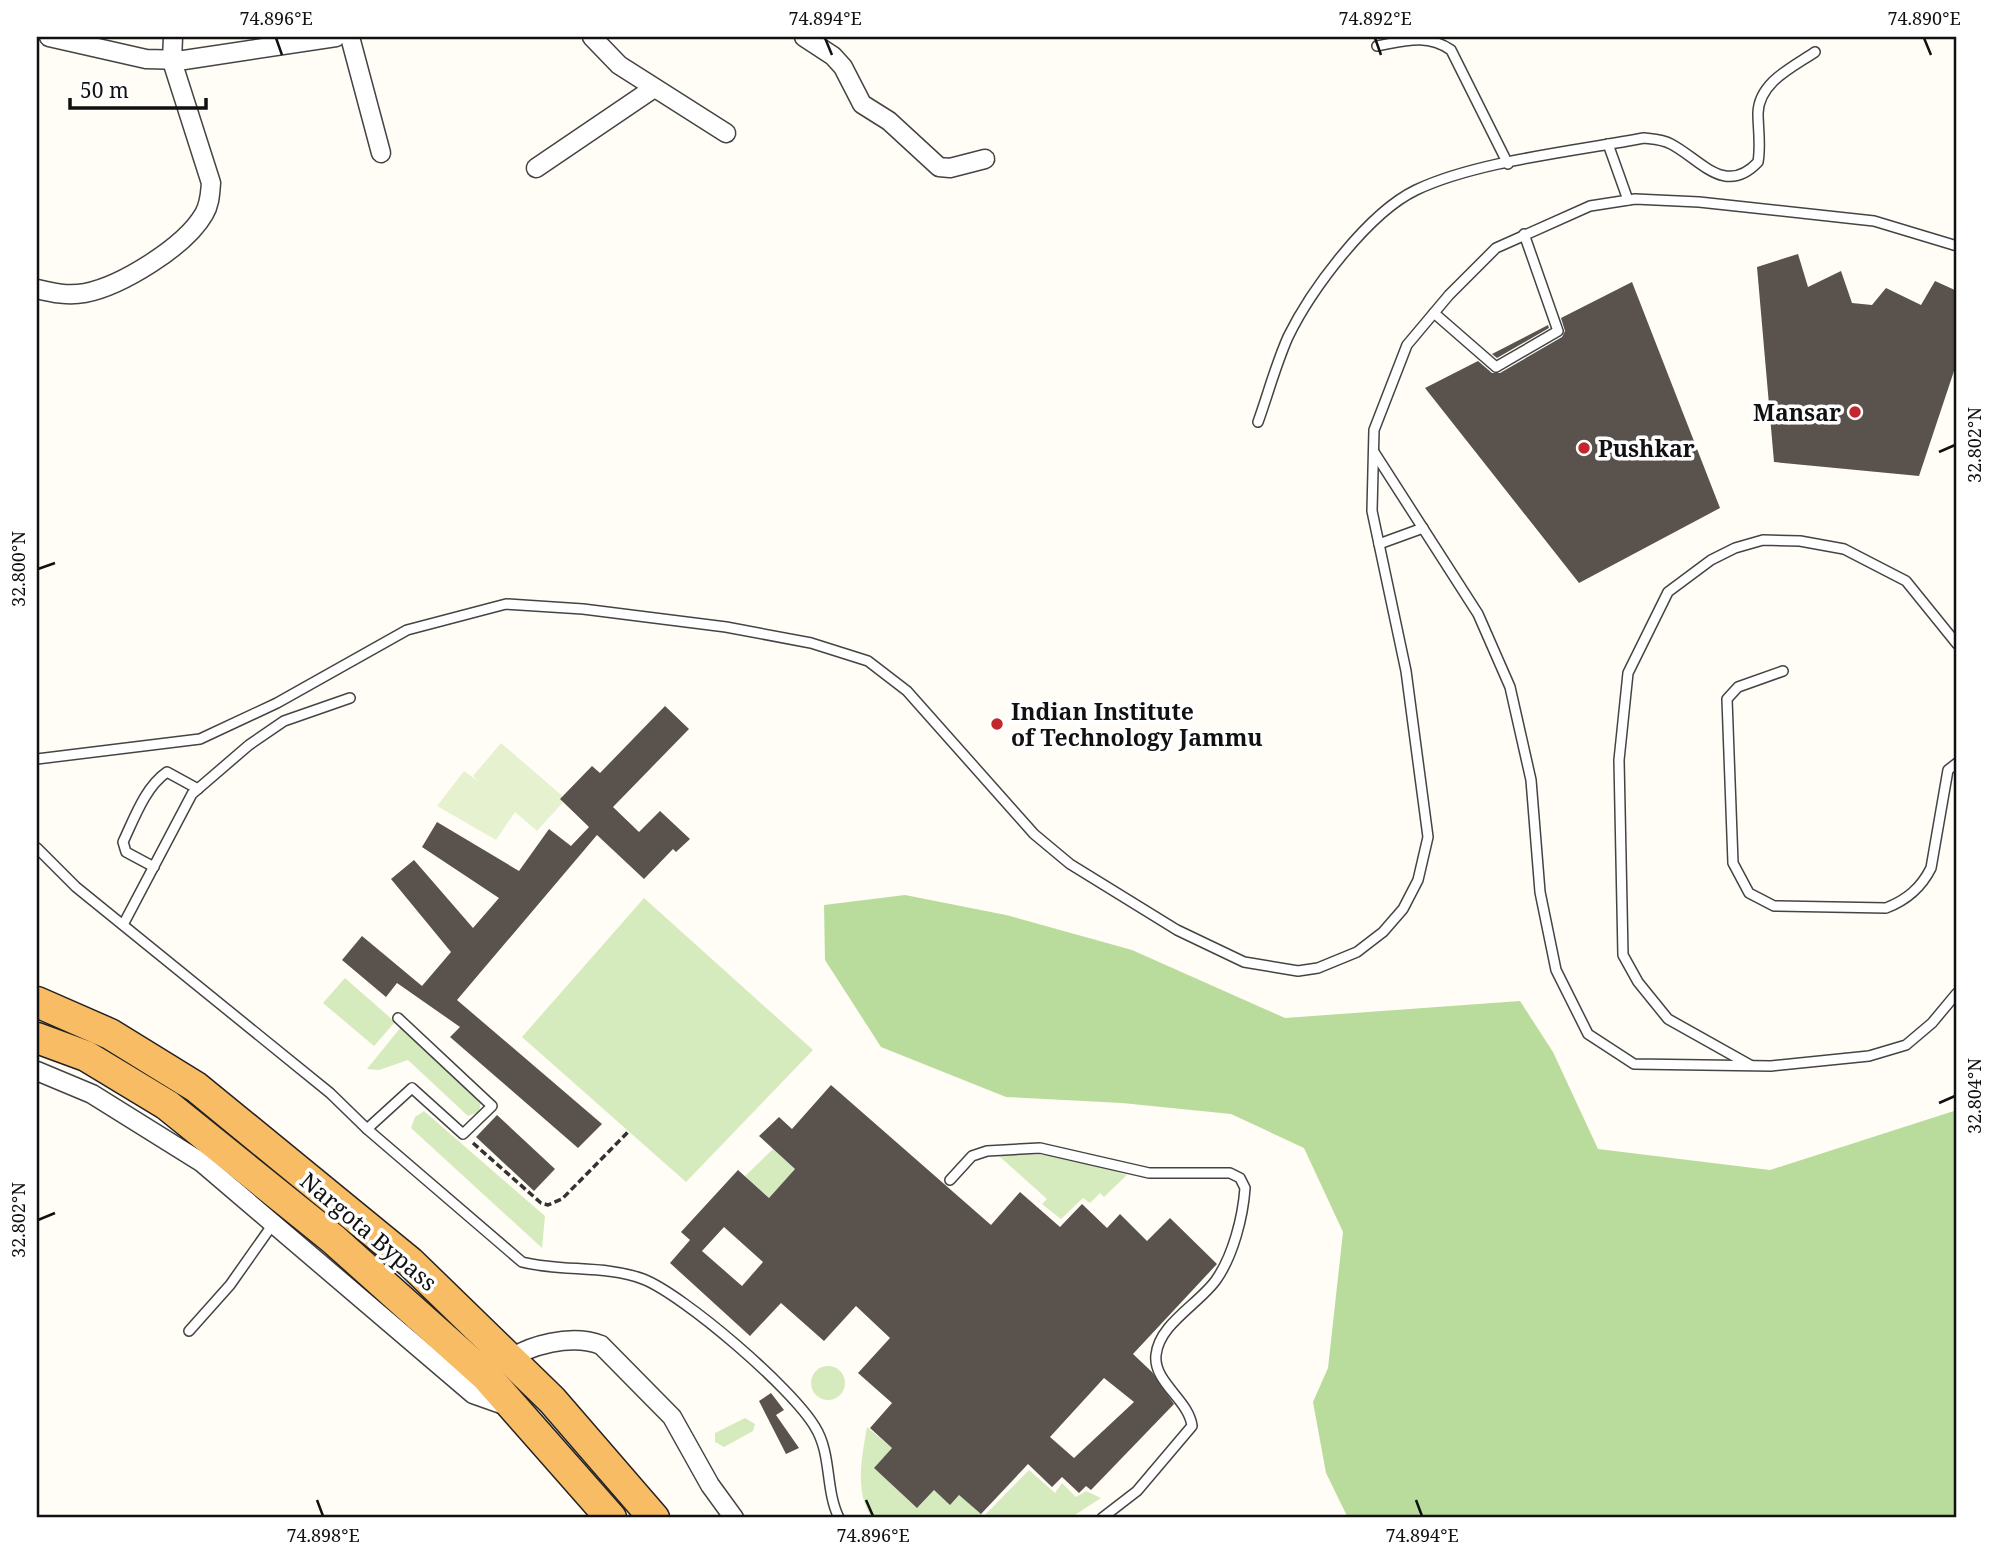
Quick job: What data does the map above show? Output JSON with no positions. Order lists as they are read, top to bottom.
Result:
{
  "streets": {
    "highway": ["Nargota Bypass"]
  },
  "places": ["Mansar", "Pushkar", "Indian Institute of Technology Jammu"],
  "scale_bar": "50 m",
  "coordinates": [
    "74.896°E",
    "74.894°E",
    "74.892°E",
    "74.890°E",
    "32.802°N",
    "32.800°N",
    "32.804°N",
    "74.898°E"
  ]
}
